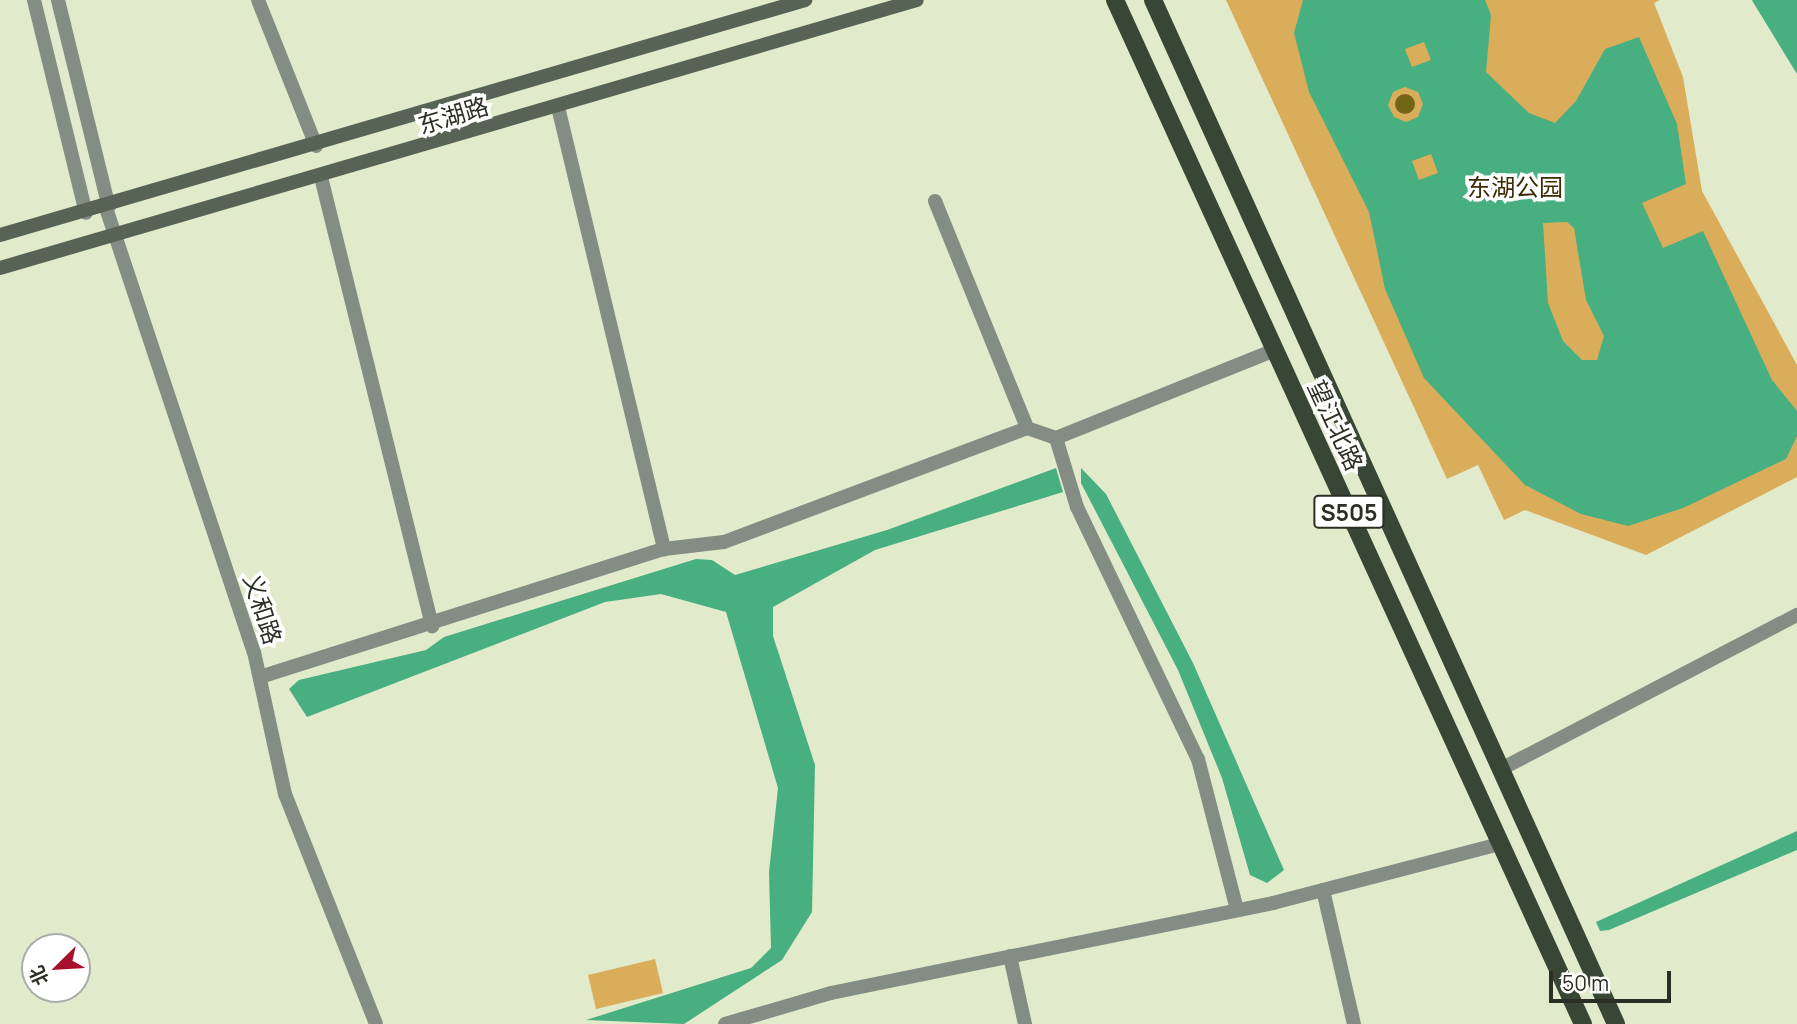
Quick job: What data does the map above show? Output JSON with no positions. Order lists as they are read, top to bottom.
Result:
{
  "streets": {
    "main road": ["东湖路", "望江北路", "S505"],
    "street": ["义和路"]
  },
  "crossings": [
    ["东湖路", "义和路"]
  ],
  "parks": ["东湖公园"],
  "scale_bar": "50 m",
  "north": "bottom left"
}
